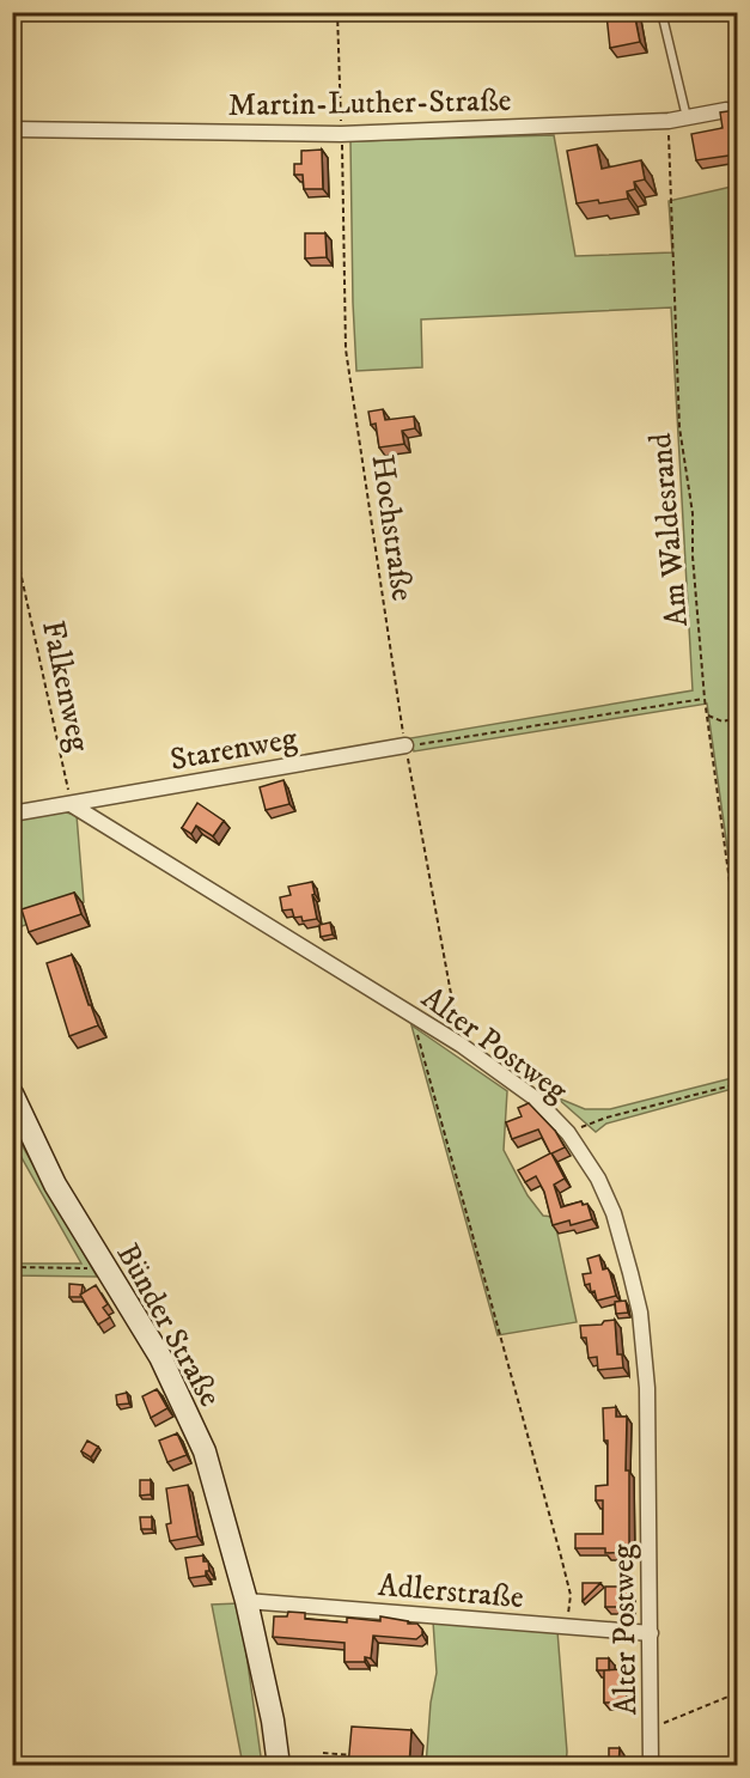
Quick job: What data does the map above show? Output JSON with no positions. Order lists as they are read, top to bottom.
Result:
{
  "streets": {
    "main road": ["Bünder Straße"],
    "street": [
      "Martin-Luther-Straße",
      "Starenweg",
      "Alter Postweg",
      "Adlerstraße"
    ],
    "path": ["Hochstraße", "Am Waldesrand", "Falkenweg"]
  },
  "crossings": [
    ["Martin-Luther-Straße", "Hochstraße"],
    ["Martin-Luther-Straße", "Am Waldesrand"],
    ["Hochstraße", "Starenweg"],
    ["Hochstraße", "Alter Postweg"],
    ["Falkenweg", "Starenweg"],
    ["Falkenweg", "Alter Postweg"],
    ["Starenweg", "Alter Postweg"],
    ["Alter Postweg", "Adlerstraße"],
    ["Bünder Straße", "Adlerstraße"]
  ]
}
